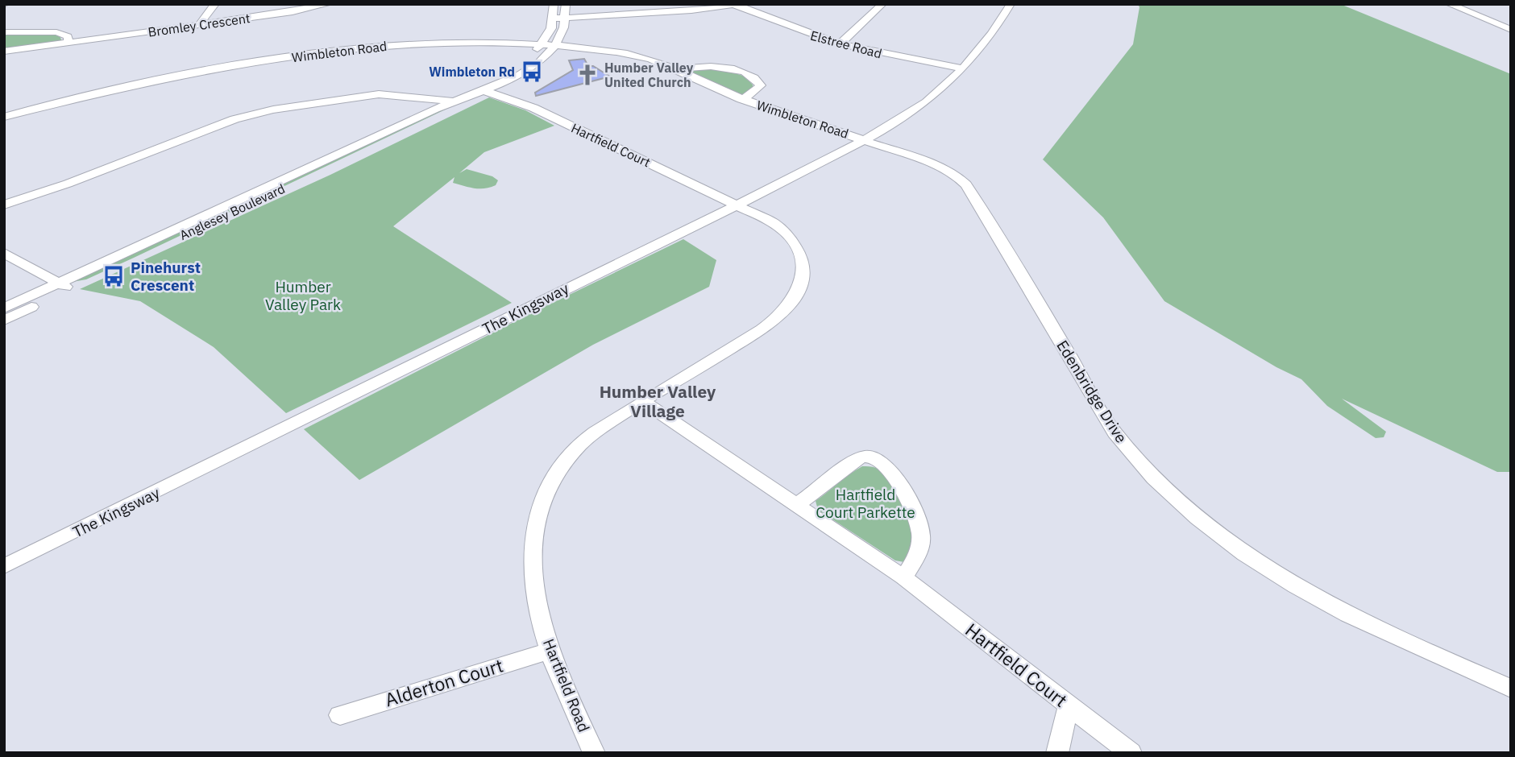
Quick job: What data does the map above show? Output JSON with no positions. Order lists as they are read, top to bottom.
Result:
{
  "streets": {
    "street": [
      "Bromley Crescent",
      "Elstree Road",
      "Wimbleton Road",
      "Hartfield Court",
      "Anglesey Boulevard",
      "The Kingsway",
      "Edenbridge Drive",
      "Alderton Court",
      "Hartfield Road"
    ]
  },
  "crossings": [
    ["Elstree Road", "The Kingsway"],
    ["Wimbleton Road", "Anglesey Boulevard"],
    ["Wimbleton Road", "The Kingsway"],
    ["Wimbleton Road", "Edenbridge Drive"],
    ["Hartfield Court", "Anglesey Boulevard"],
    ["Hartfield Court", "The Kingsway"],
    ["Hartfield Court", "Hartfield Road"],
    ["The Kingsway", "Edenbridge Drive"],
    ["The Kingsway", "Hartfield Road"],
    ["Alderton Court", "Hartfield Road"]
  ],
  "districts": ["Humber Valley Village"],
  "parks": ["Humber Valley Park", "Hartfield Court Parkette"],
  "places": {
    "bus stop": ["Wimbleton Rd", "Pinehurst Crescent"],
    "church": ["Humber Valley United Church"]
  }
}
